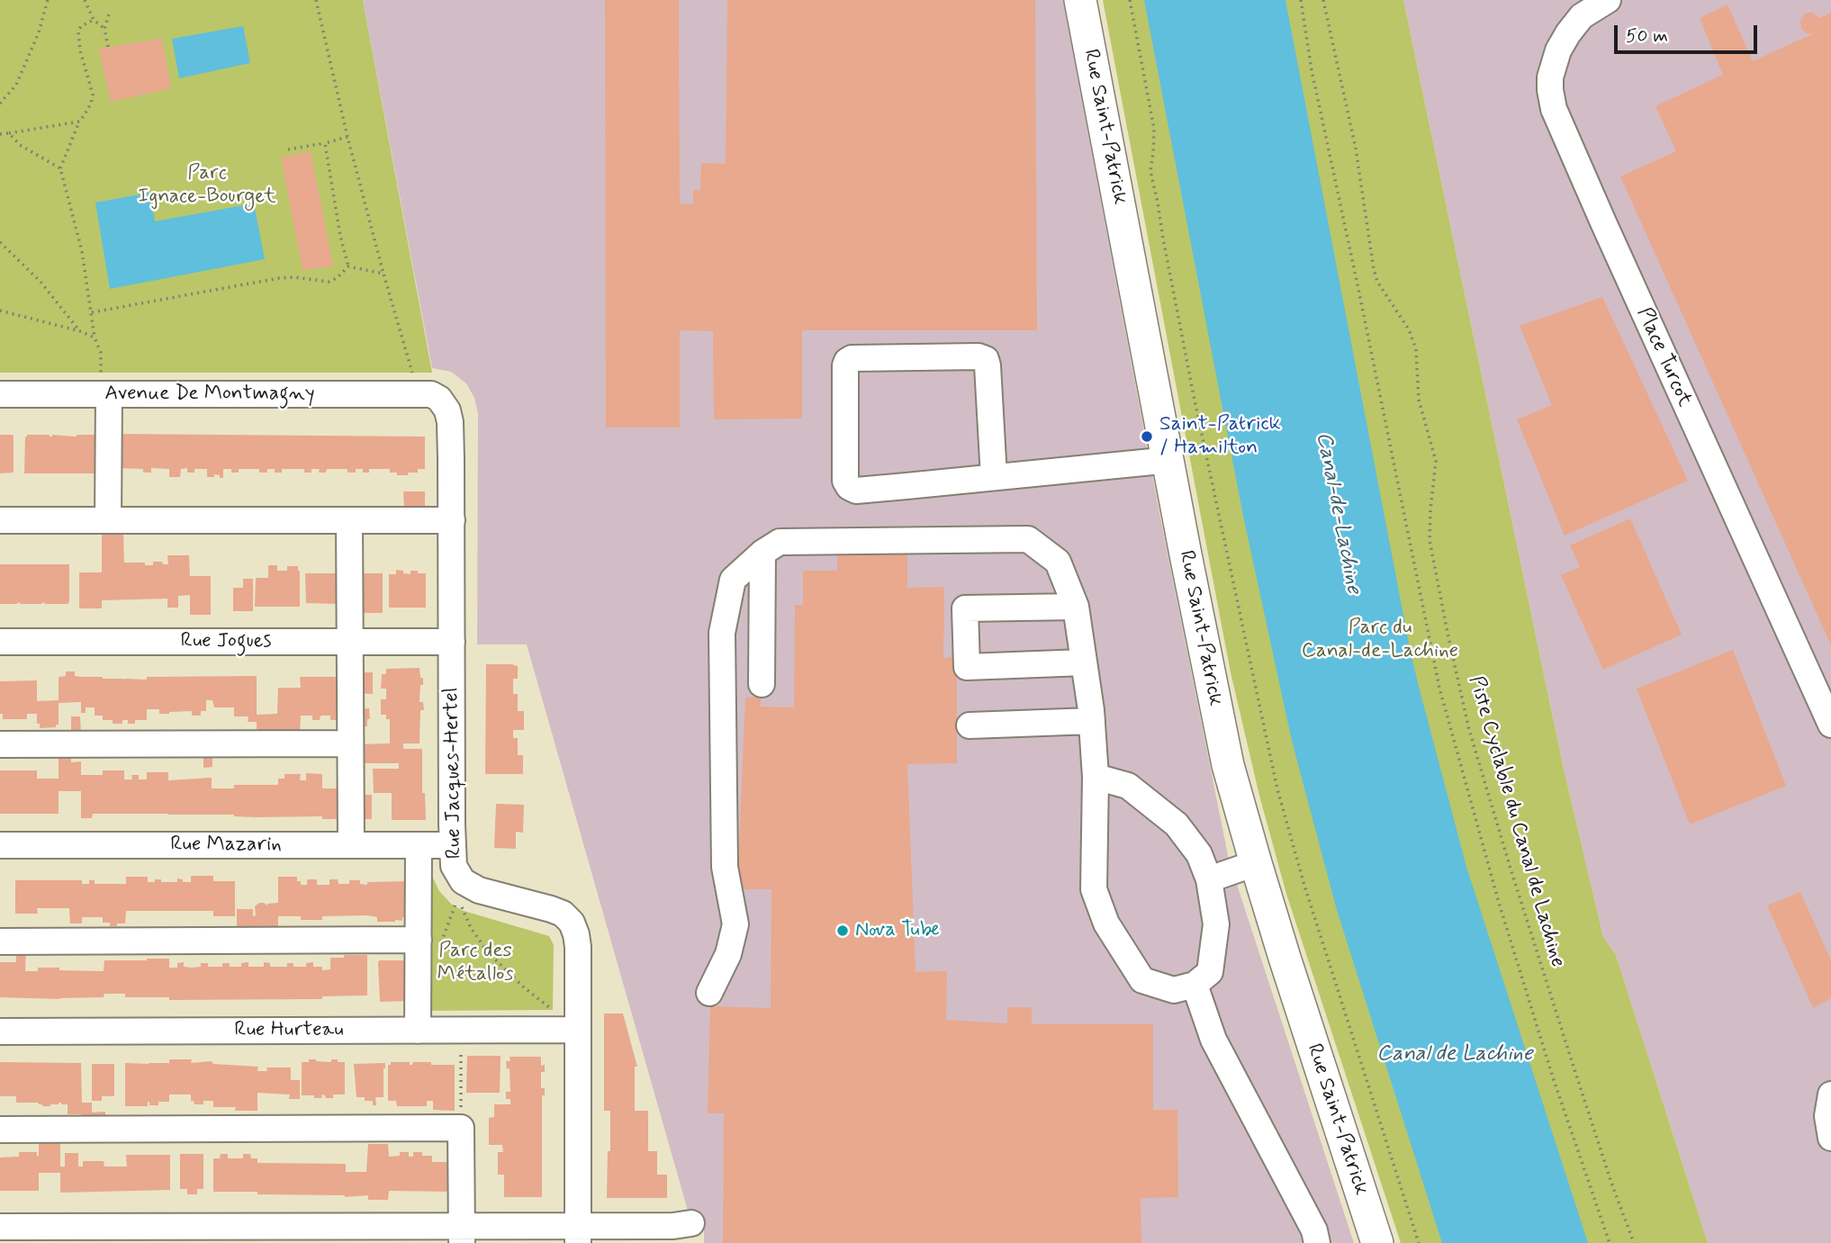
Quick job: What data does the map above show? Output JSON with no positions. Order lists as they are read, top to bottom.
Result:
{
  "streets": {
    "main road": ["Rue Saint-Patrick"],
    "street": [
      "Place Turcot",
      "Avenue De Montmagny",
      "Rue Jogues",
      "Rue Jacques-Hertel",
      "Rue Mazarin",
      "Rue Hurteau"
    ],
    "path": ["Piste Cyclable du Canal de Lachine"]
  },
  "crossings": [
    ["Avenue De Montmagny", "Rue Jacques-Hertel"],
    ["Rue Jogues", "Rue Jacques-Hertel"],
    ["Rue Jacques-Hertel", "Rue Mazarin"],
    ["Rue Jacques-Hertel", "Rue Hurteau"]
  ],
  "water": ["Canal-de-Lachine", "Canal de Lachine"],
  "parks": ["Parc Ignace-Bourget", "Parc du Canal-de-Lachine", "Parc des Métallos"],
  "places": ["Saint-Patrick / Hamilton", "Nova Tube"],
  "scale_bar": "50 m"
}
